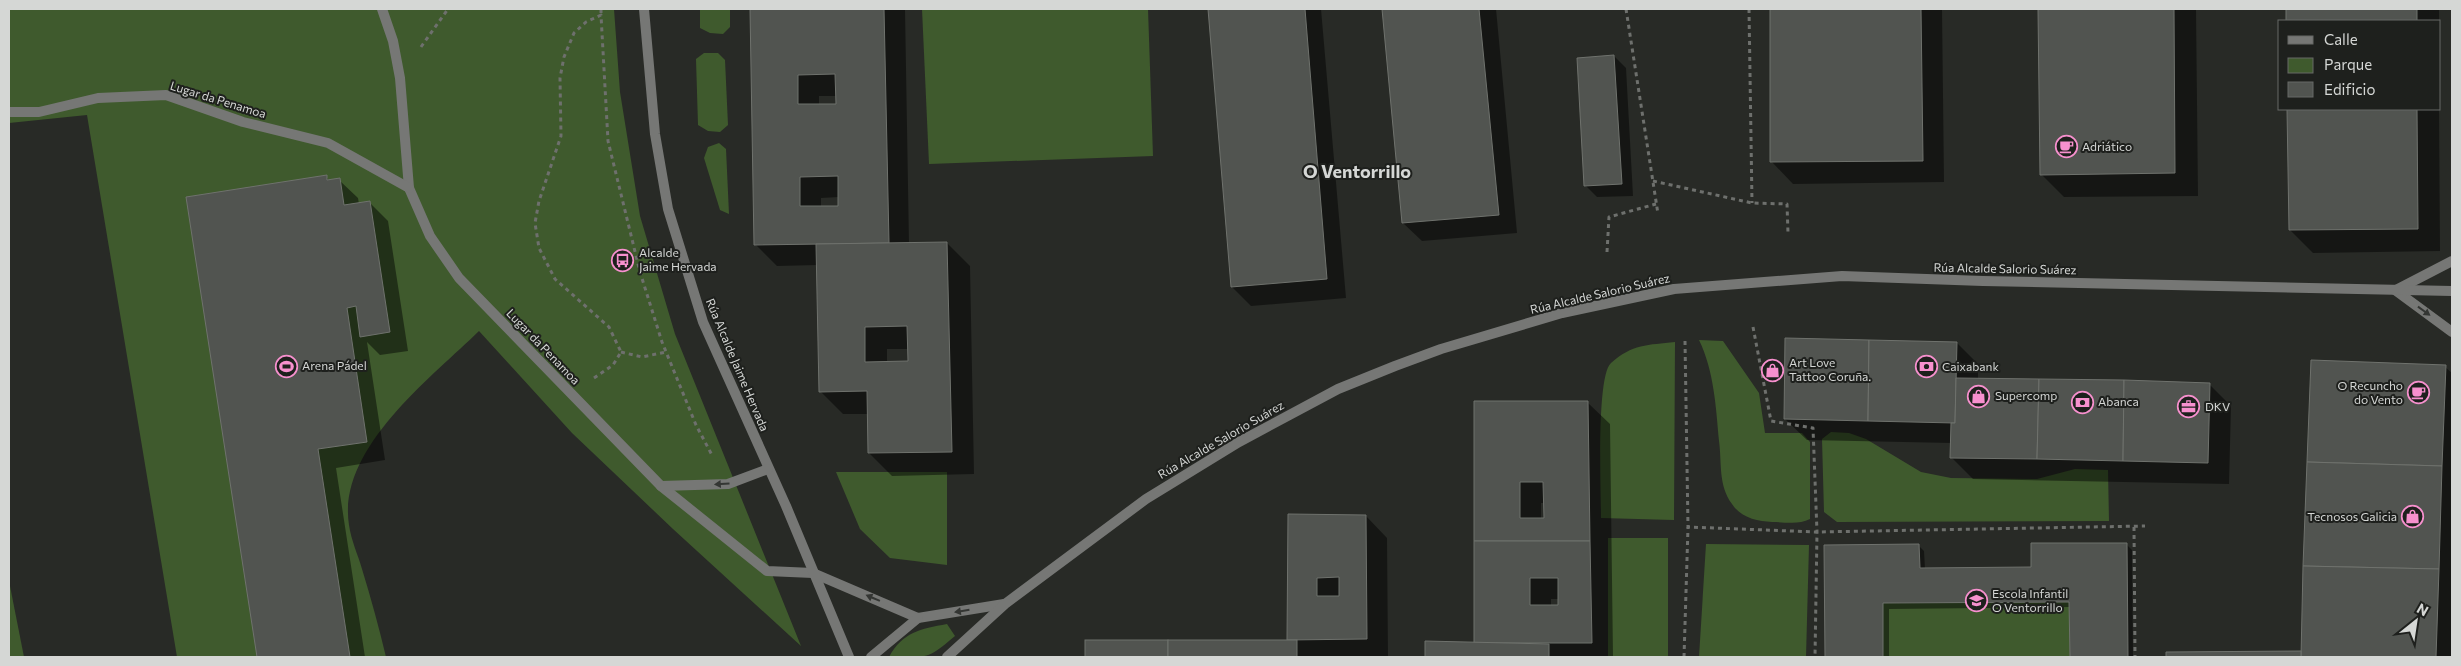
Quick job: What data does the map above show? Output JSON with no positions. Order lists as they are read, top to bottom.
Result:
{
  "streets": {
    "street": ["Lugar da Penamoa", "Rúa Alcalde Salorio Suárez", "Rúa Alcalde Jaime Hervada"]
  },
  "crossings": [
    ["Lugar da Penamoa", "Rúa Alcalde Jaime Hervada"]
  ],
  "districts": ["O Ventorrillo"],
  "places": {
    "cafe": ["Adriático", "O Recuncho do Vento"],
    "bus stop": ["Alcalde Jaime Hervada"],
    "sports": ["Arena Pádel"],
    "bank": ["Caixabank", "Abanca"],
    "shop": ["Art Love Tattoo Coruña.", "Supercomp", "Tecnosos Galicia"],
    "office": ["DKV"],
    "school or university": ["Escola Infantil O Ventorrillo"]
  },
  "legend": ["Calle", "Parque", "Edificio"],
  "north": "top right"
}
